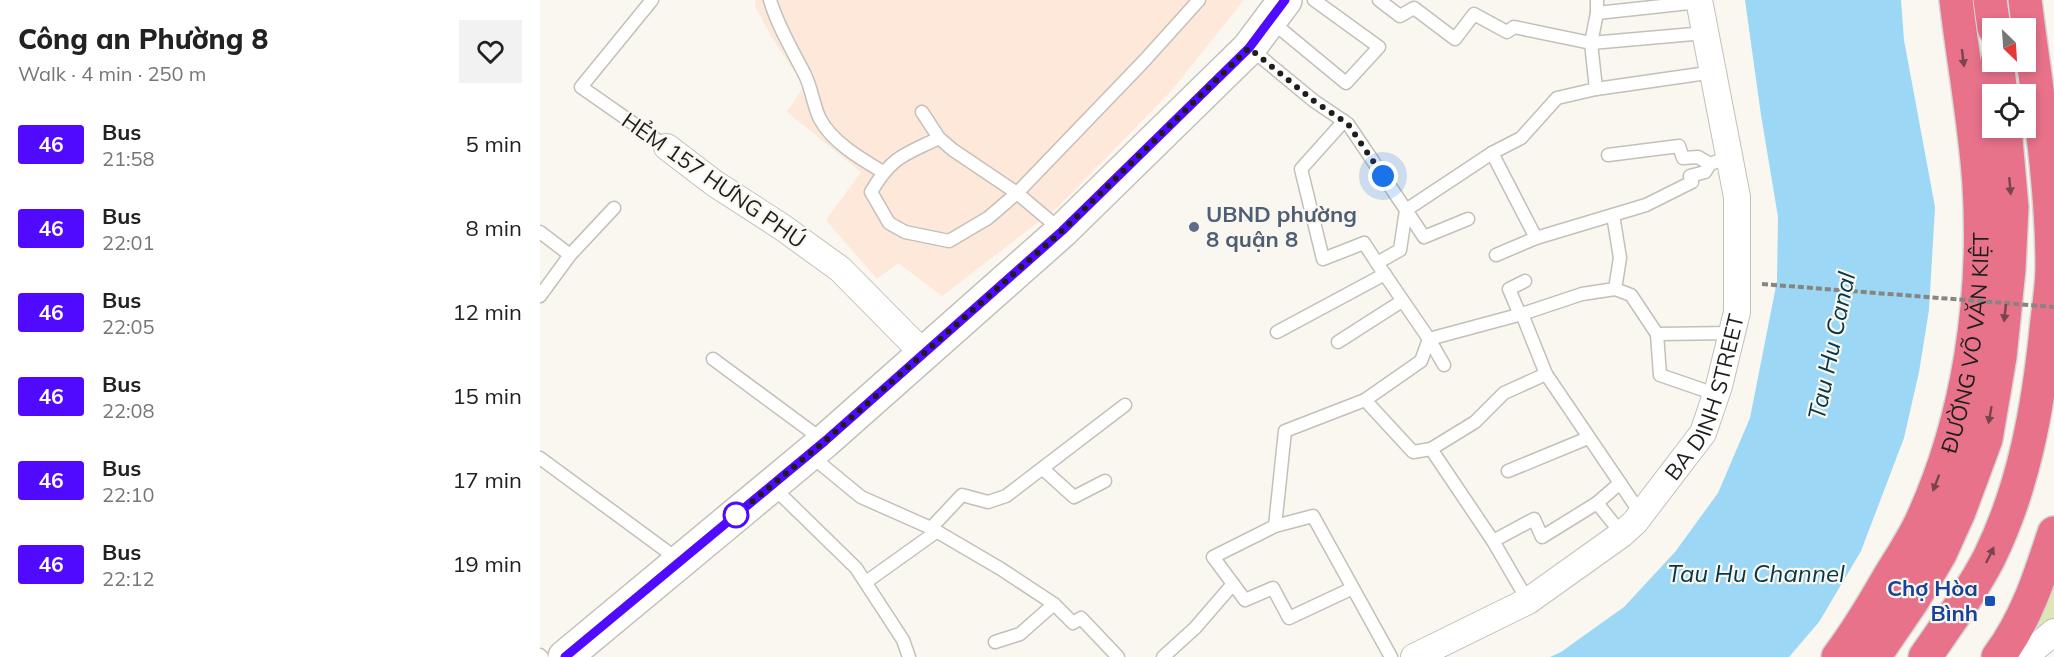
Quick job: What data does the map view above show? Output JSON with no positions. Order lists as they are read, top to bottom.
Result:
{
  "streets": {
    "highway": ["ĐƯỜNG VÕ VĂN KIỆT"],
    "street": ["HẺM 157 HƯNG PHÚ", "BA DINH STREET"]
  },
  "water": ["Tau Hu Canal", "Tau Hu Channel"],
  "places": {
    "other": ["UBND phường 8 quận 8"],
    "transit": ["Chợ Hòa Bình"]
  },
  "lines": ["bus line 46"],
  "north": "bottom right",
  "page": {
    "heading": ["Công an Phường 8", "Walk · 4 min · 250 m"],
    "list": [
      {
        "mark": "46",
        "name": "Bus",
        "note": "21:58",
        "value": "5 min"
      },
      {
        "mark": "46",
        "name": "Bus",
        "note": "22:01",
        "value": "8 min"
      },
      {
        "mark": "46",
        "name": "Bus",
        "note": "22:05",
        "value": "12 min"
      },
      {
        "mark": "46",
        "name": "Bus",
        "note": "22:08",
        "value": "15 min"
      },
      {
        "mark": "46",
        "name": "Bus",
        "note": "22:10",
        "value": "17 min"
      },
      {
        "mark": "46",
        "name": "Bus",
        "note": "22:12",
        "value": "19 min"
      }
    ]
  }
}
